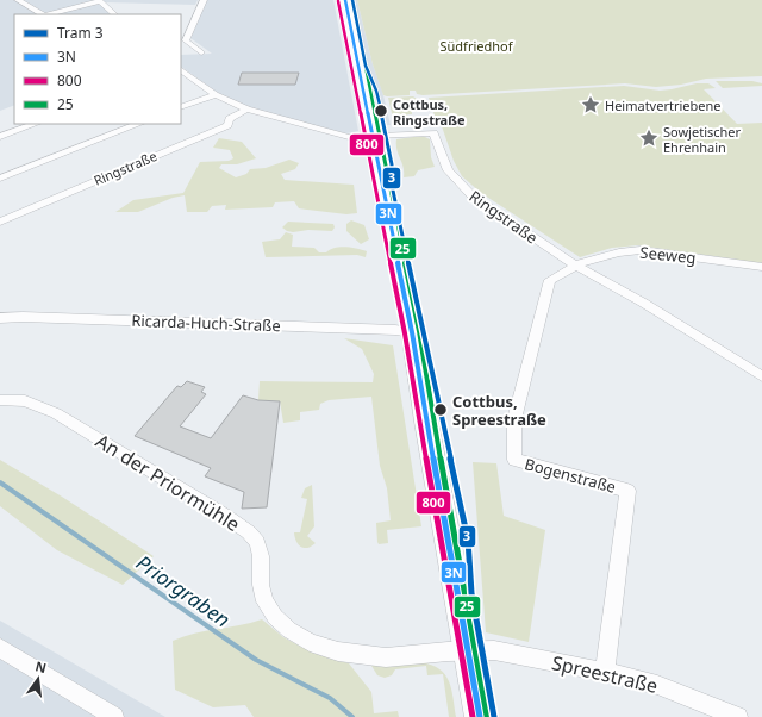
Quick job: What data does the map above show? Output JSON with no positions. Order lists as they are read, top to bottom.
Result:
{
  "streets": {
    "street": [
      "Ringstraße",
      "Seeweg",
      "Ricarda-Huch-Straße",
      "Bogenstraße",
      "An der Priormühle",
      "Spreestraße"
    ]
  },
  "crossings": [
    ["Ringstraße", "Seeweg"],
    ["Ringstraße", "Bogenstraße"],
    ["Seeweg", "Bogenstraße"],
    ["Bogenstraße", "Spreestraße"],
    ["An der Priormühle", "Spreestraße"]
  ],
  "water": ["Priorgraben"],
  "parks": ["Südfriedhof"],
  "places": {
    "place": ["Heimatvertriebene", "Sowjetischer Ehrenhain"],
    "other": ["Cottbus, Ringstraße", "Cottbus, Spreestraße"]
  },
  "lines": [
    "tram line 3",
    "transit line 3N",
    "transit line 25",
    "transit line 800"
  ],
  "legend": [
    "Tram 3",
    "3N",
    "800",
    "25"
  ],
  "north": "top"
}
